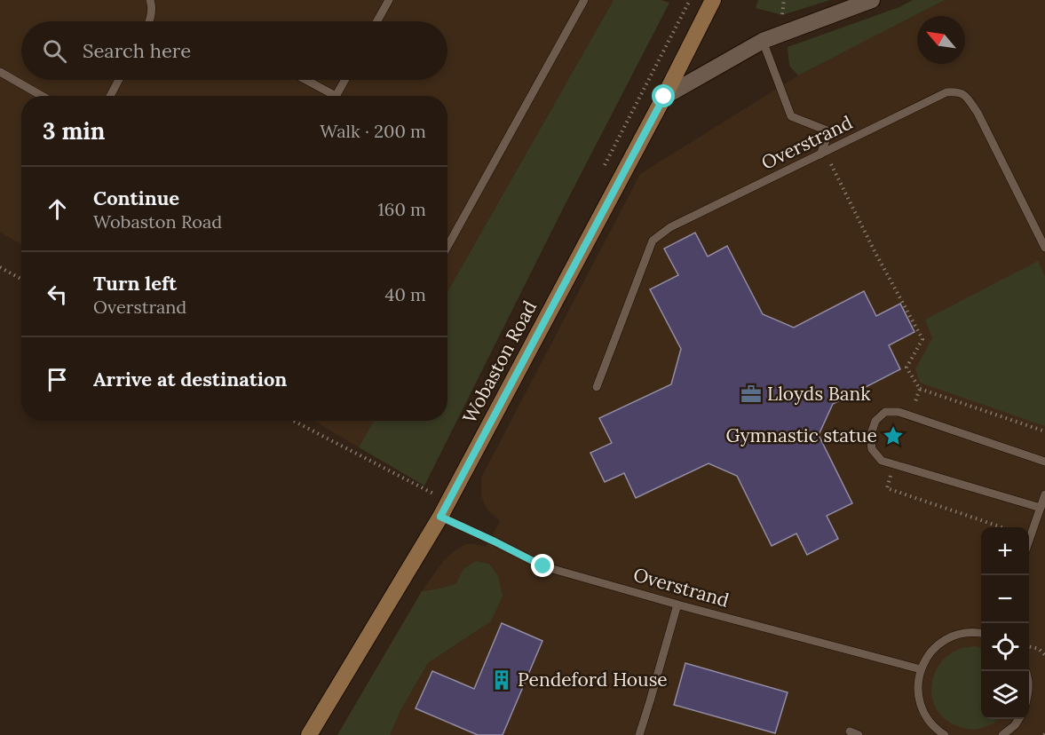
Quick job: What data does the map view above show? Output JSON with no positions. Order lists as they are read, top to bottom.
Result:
{
  "streets": {
    "street": ["Wobaston Road"],
    "lane": ["Overstrand"]
  },
  "crossings": [
    ["Overstrand", "Wobaston Road"]
  ],
  "places": {
    "office": ["Lloyds Bank"],
    "place": ["Gymnastic statue"],
    "building": ["Pendeford House"]
  },
  "north": "top left",
  "page": {
    "search": "Search here",
    "heading": ["3 min", "Walk · 200 m"],
    "list": [
      ["Continue", "Wobaston Road", "160 m"],
      ["Turn left", "Overstrand", "40 m"],
      "Arrive at destination"
    ],
    "map_buttons": ["+", "−"]
  }
}
